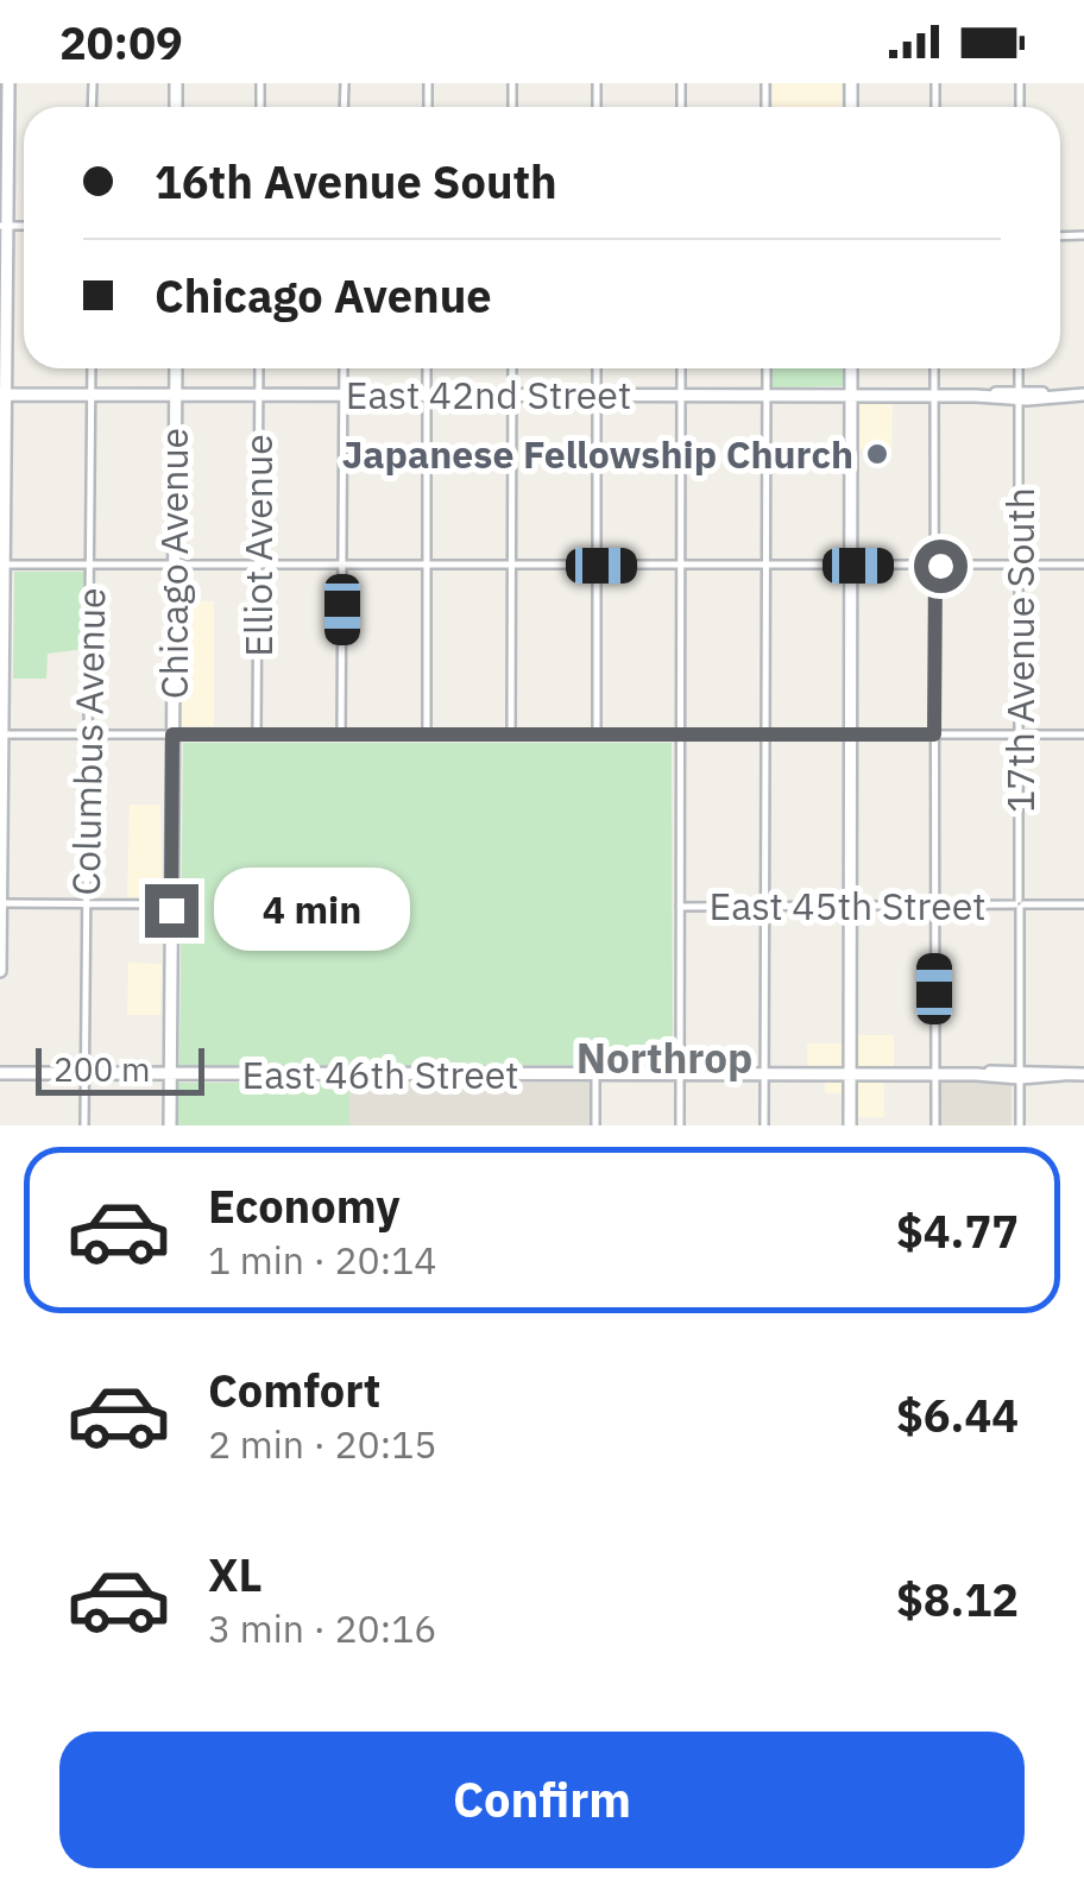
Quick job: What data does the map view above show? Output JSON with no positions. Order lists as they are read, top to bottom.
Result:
{
  "streets": {
    "street": [
      "East 42nd Street",
      "Elliot Avenue",
      "Chicago Avenue",
      "17th Avenue South",
      "Columbus Avenue",
      "East 45th Street",
      "East 46th Street"
    ]
  },
  "crossings": [
    ["East 42nd Street", "Elliot Avenue"],
    ["East 42nd Street", "Chicago Avenue"],
    ["East 42nd Street", "17th Avenue South"],
    ["East 42nd Street", "Columbus Avenue"],
    ["Chicago Avenue", "East 46th Street"],
    ["17th Avenue South", "East 45th Street"],
    ["17th Avenue South", "East 46th Street"],
    ["Columbus Avenue", "East 46th Street"]
  ],
  "districts": ["Northrop"],
  "places": ["Japanese Fellowship Church"],
  "scale_bar": "200 m",
  "page": {
    "status": "20:09",
    "banner": ["16th Avenue South", "Chicago Avenue"],
    "bubble": "4 min",
    "scale": "200 m",
    "list": [
      {
        "name": "Economy",
        "note": "1 min · 20:14",
        "value": "$4.77"
      },
      {
        "name": "Comfort",
        "note": "2 min · 20:15",
        "value": "$6.44"
      },
      {
        "name": "XL",
        "note": "3 min · 20:16",
        "value": "$8.12"
      }
    ],
    "buttons": "Confirm"
  }
}
